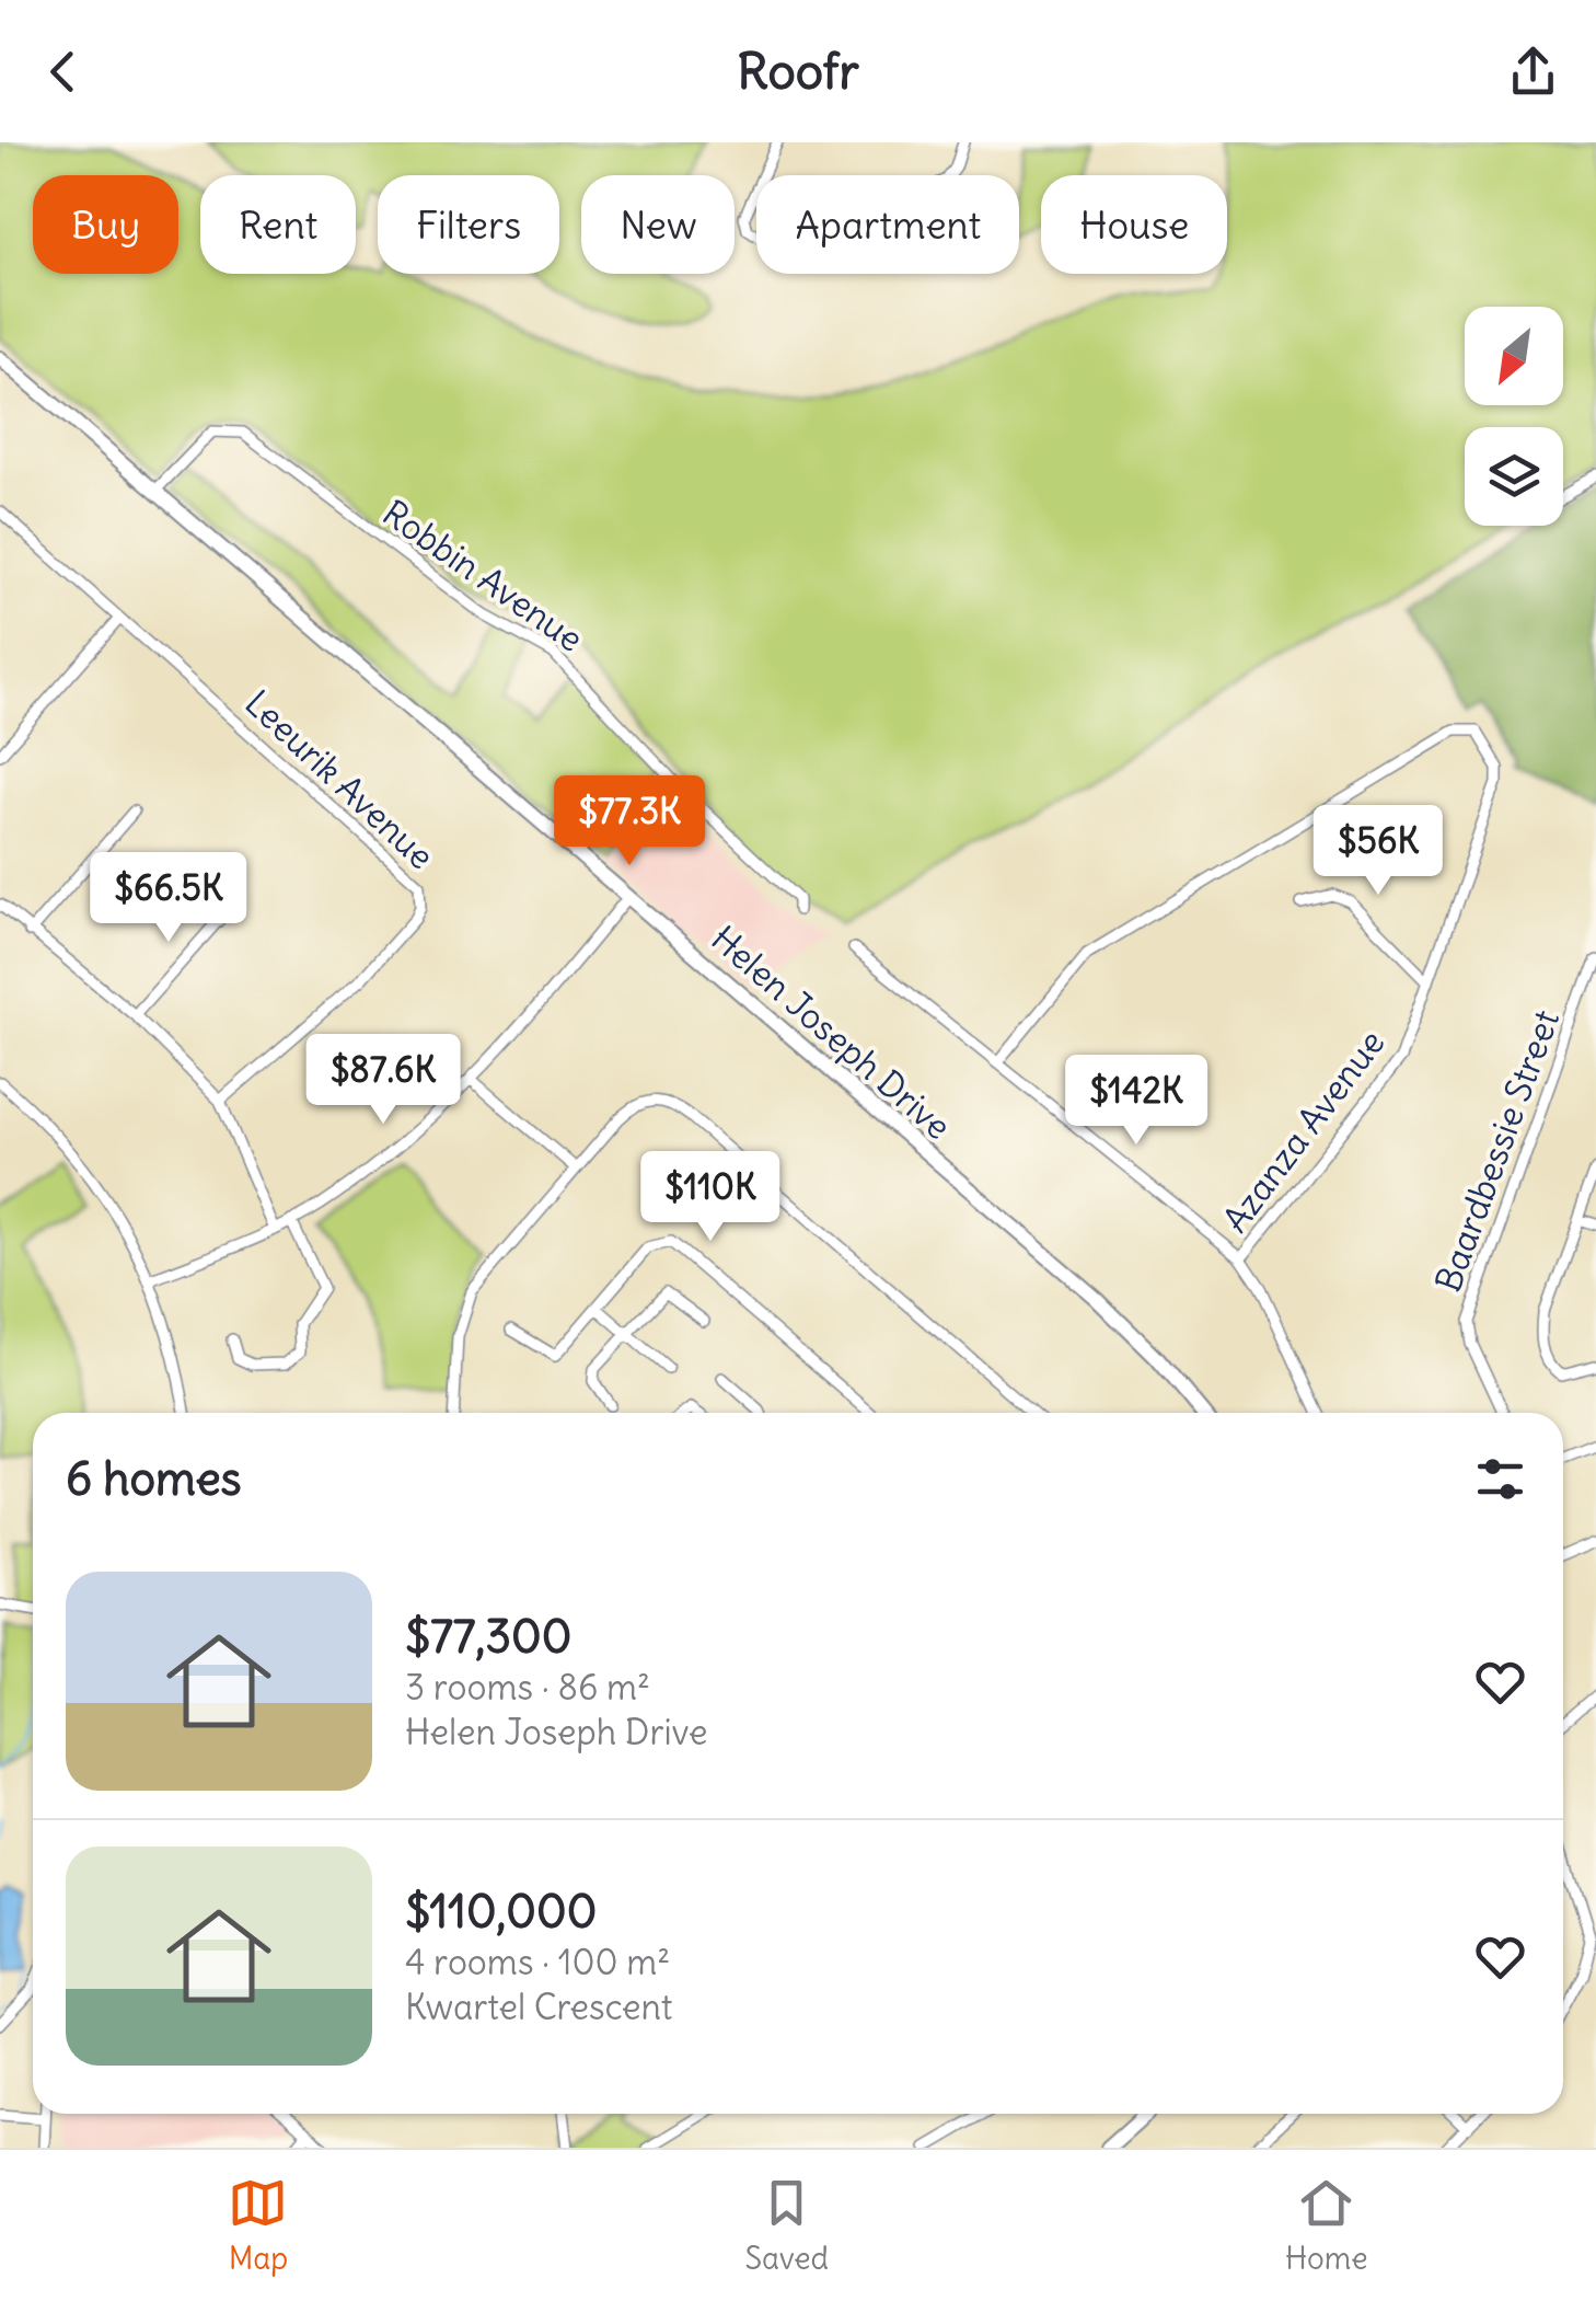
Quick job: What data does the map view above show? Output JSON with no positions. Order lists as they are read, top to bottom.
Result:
{
  "streets": {
    "street": [
      "Robbin Avenue",
      "Leeurik Avenue",
      "Helen Joseph Drive",
      "Azanza Avenue",
      "Baardbessie Street"
    ]
  },
  "crossings": [
    ["Robbin Avenue", "Helen Joseph Drive"]
  ],
  "north": "bottom left",
  "page": {
    "header": "Roofr",
    "chip": [
      "Buy",
      "Rent",
      "Filters",
      "New",
      "Apartment",
      "House"
    ],
    "price": [
      "$77.3K",
      "$56K",
      "$66.5K",
      "$87.6K",
      "$142K",
      "$110K"
    ],
    "heading": "6 homes",
    "list": [
      {
        "name": "$77,300",
        "note": "3 rooms · 86 m² · Helen Joseph Drive"
      },
      {
        "name": "$110,000",
        "note": "4 rooms · 100 m² · Kwartel Crescent"
      }
    ],
    "tabs": ["Map", "Saved", "Home"]
  }
}
